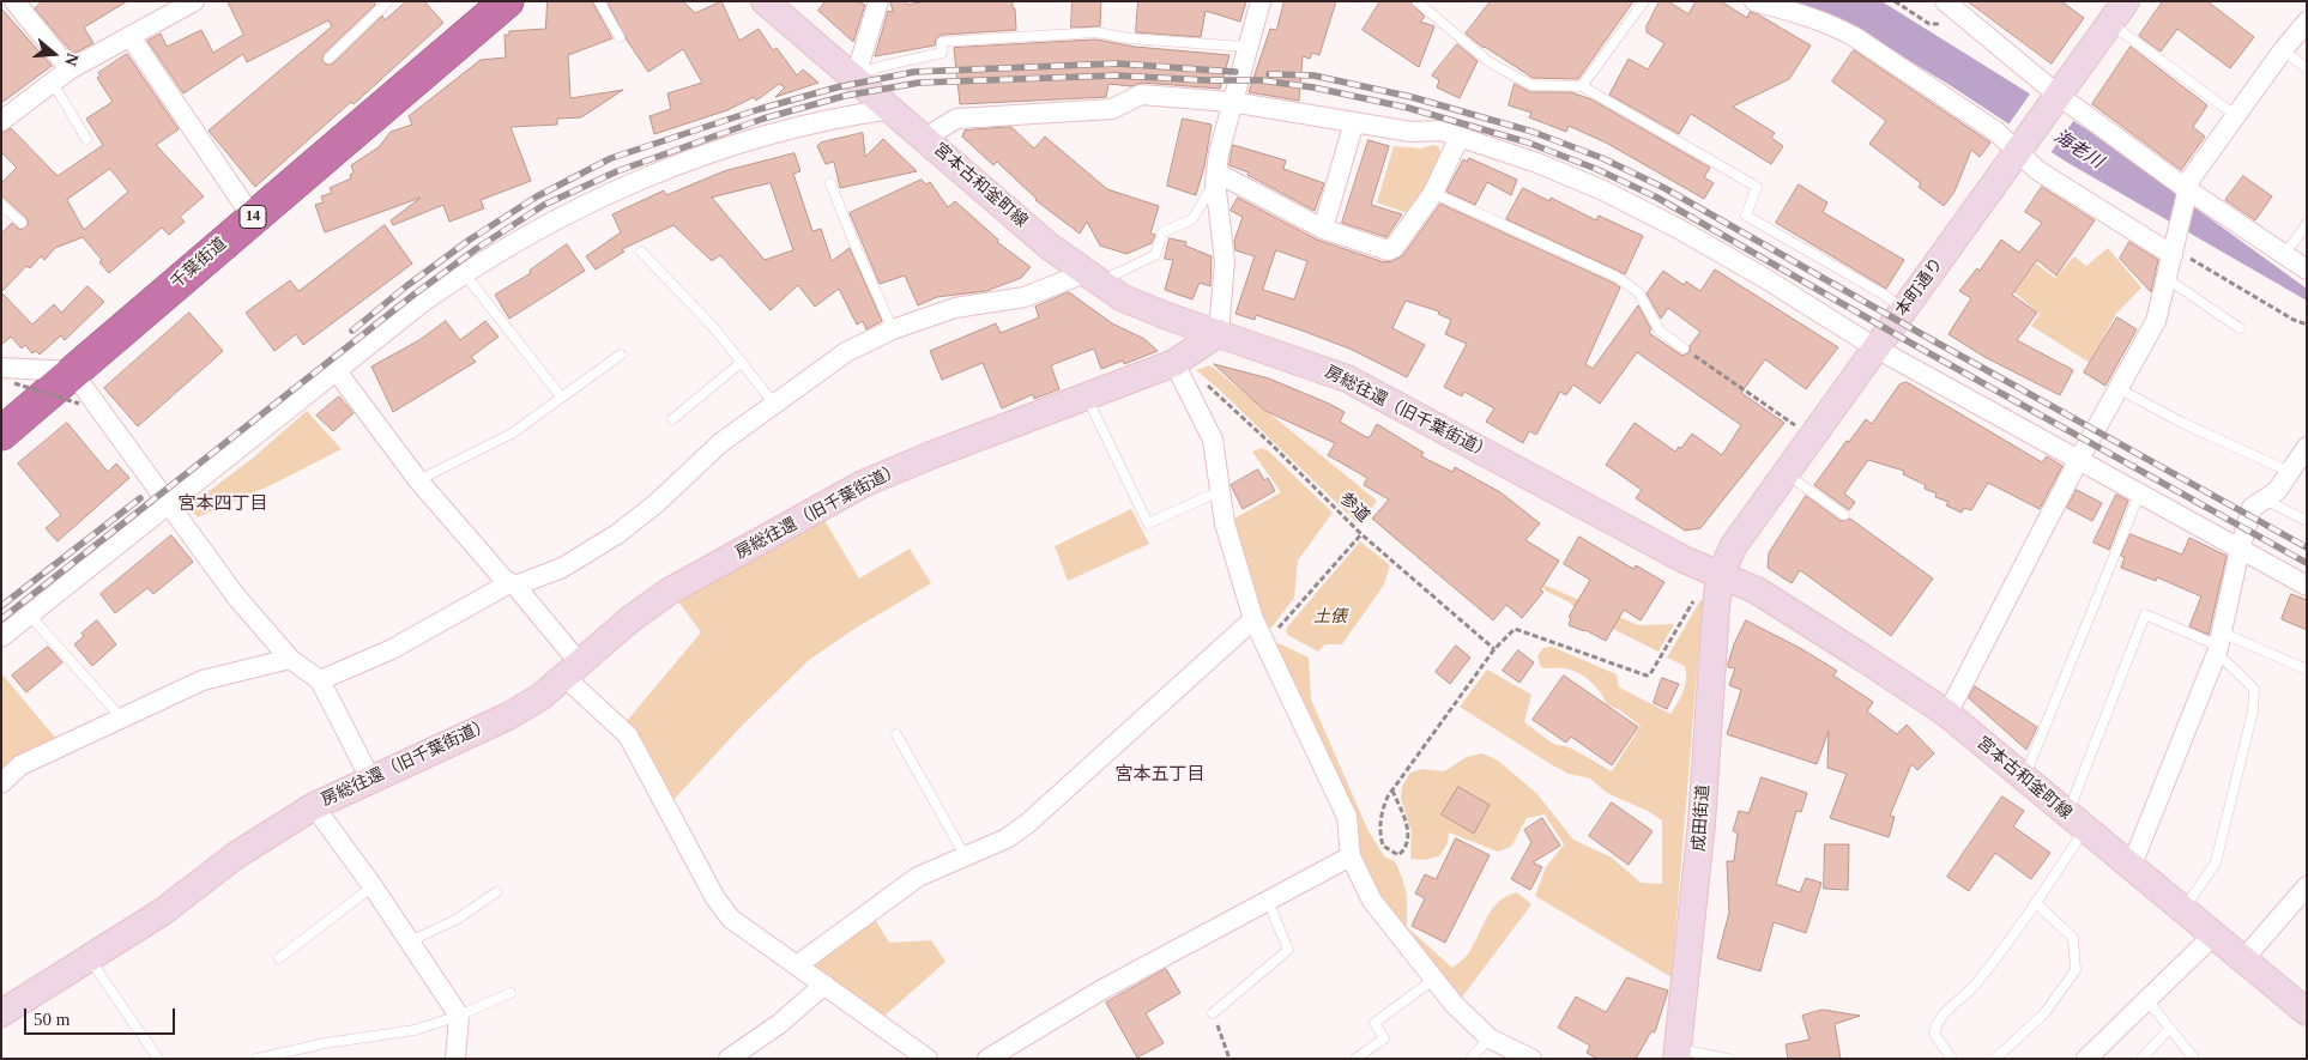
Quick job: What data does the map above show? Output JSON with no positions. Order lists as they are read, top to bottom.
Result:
{
  "streets": {
    "highway": ["14", "千葉街道"],
    "street": [
      "宮本古和釜町線",
      "本町通り",
      "房総往還（旧千葉街道）",
      "成田街道"
    ],
    "path": ["参道"]
  },
  "crossings": [
    ["宮本古和釜町線", "本町通り"],
    ["宮本古和釜町線", "房総往還（旧千葉街道）"],
    ["宮本古和釜町線", "成田街道"],
    ["本町通り", "房総往還（旧千葉街道）"],
    ["本町通り", "成田街道"],
    ["房総往還（旧千葉街道）", "成田街道"]
  ],
  "districts": ["宮本四丁目", "宮本五丁目"],
  "water": ["海老川"],
  "parks": ["土俵"],
  "scale_bar": "50 m",
  "north": "right"
}
